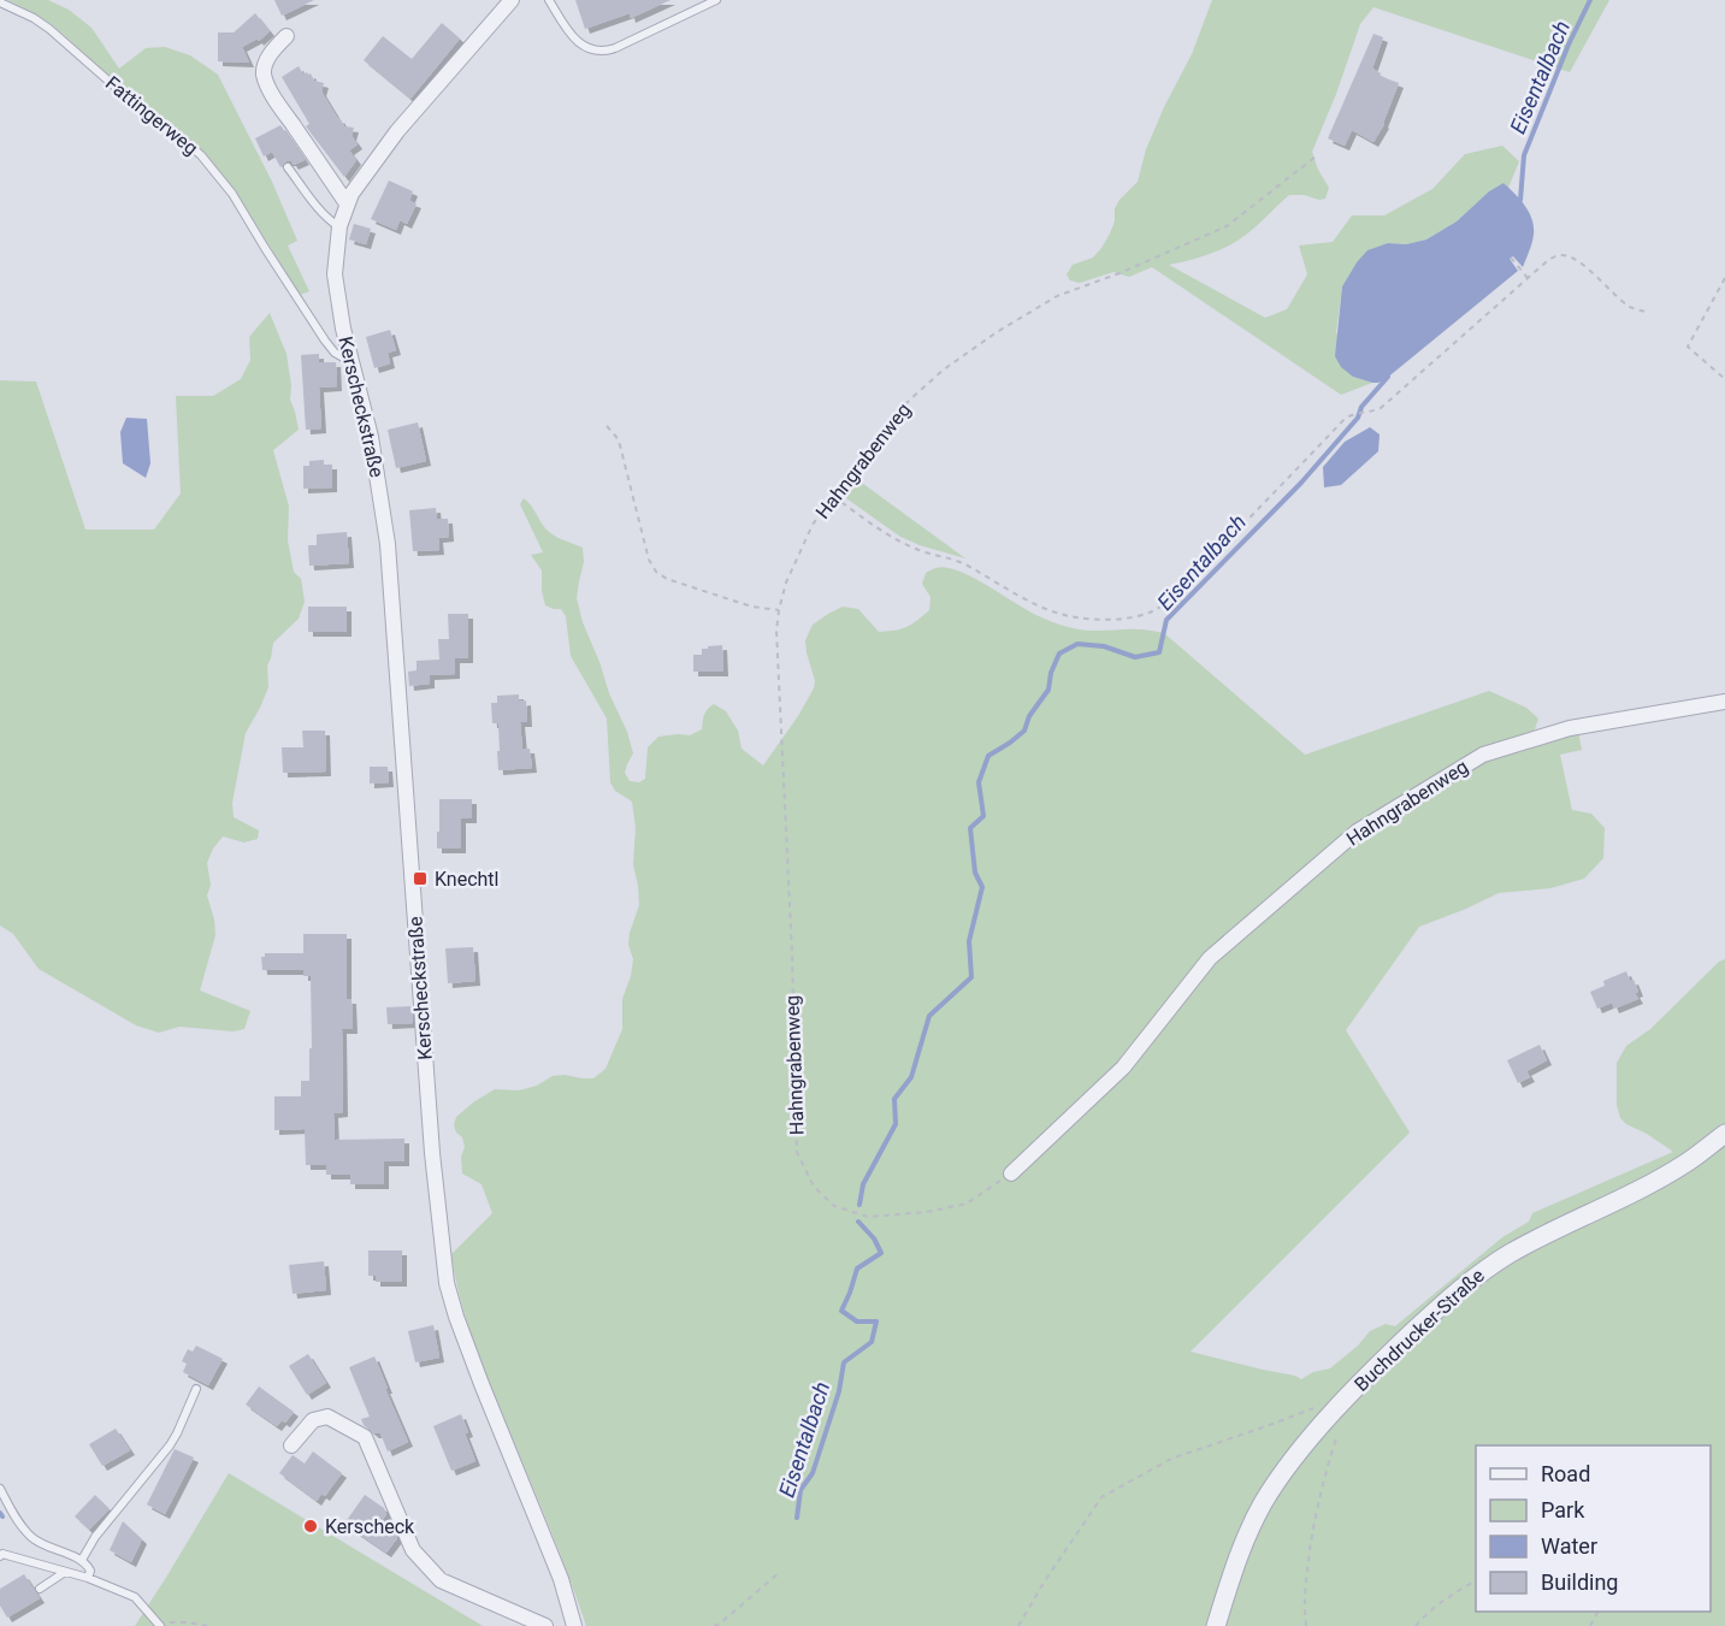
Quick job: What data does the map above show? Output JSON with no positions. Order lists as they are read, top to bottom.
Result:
{
  "streets": {
    "street": ["Kerscheckstraße", "Hahngrabenweg", "Buchdrucker-Straße"],
    "lane": ["Fattingerweg"]
  },
  "crossings": [
    ["Fattingerweg", "Kerscheckstraße"]
  ],
  "water": ["Eisentalbach"],
  "places": {
    "transit": ["Knechtl"],
    "other": ["Kerscheck"]
  },
  "legend": [
    "Road",
    "Park",
    "Water",
    "Building"
  ]
}
